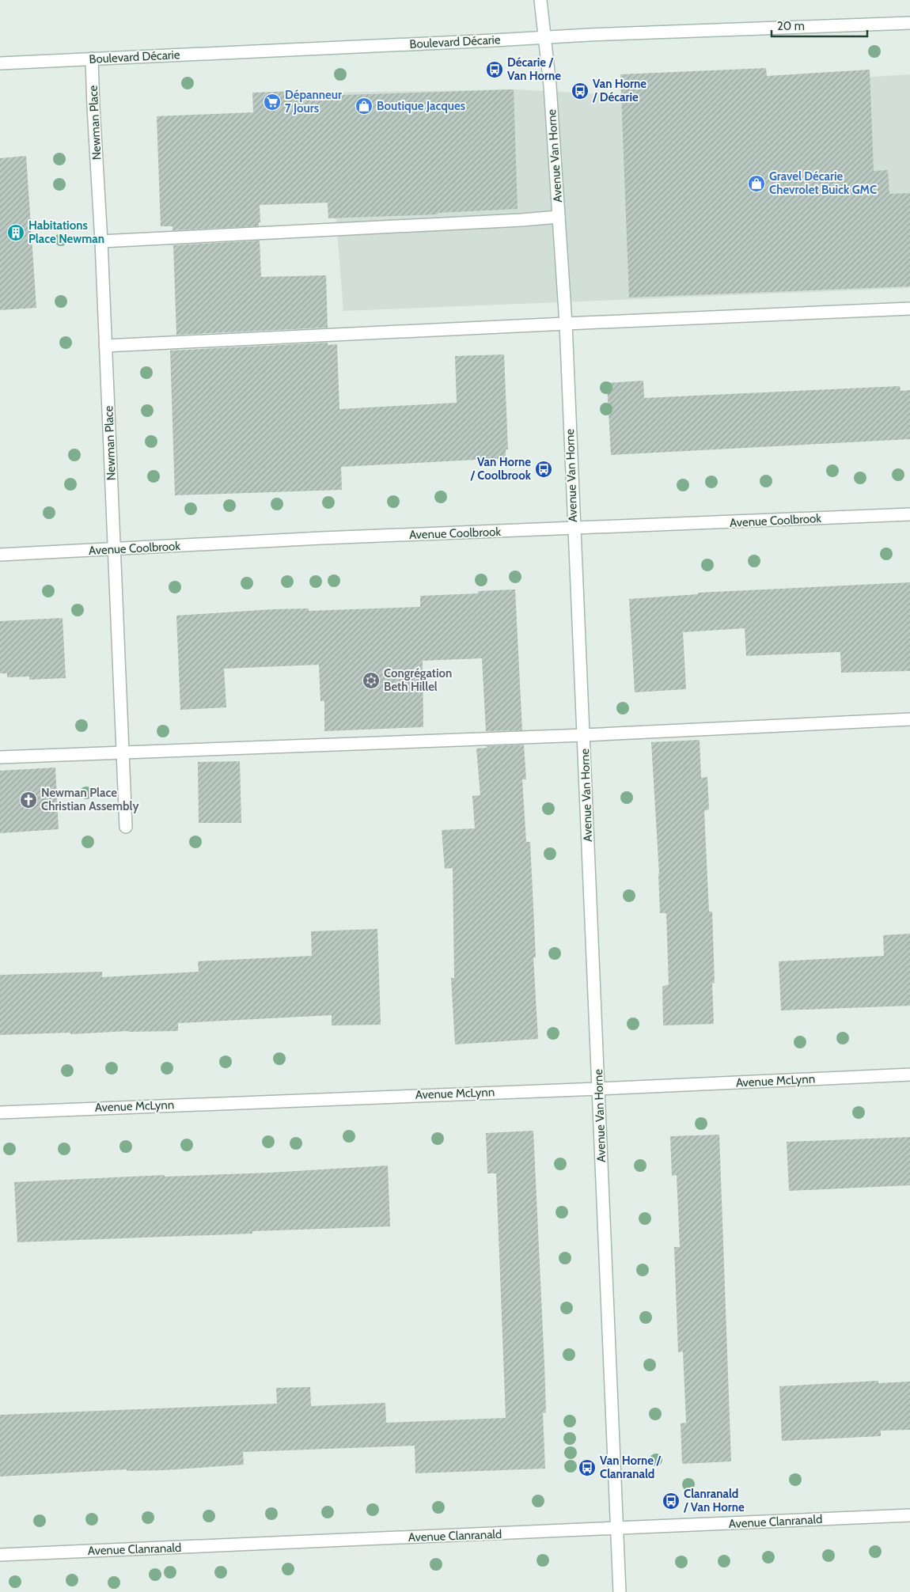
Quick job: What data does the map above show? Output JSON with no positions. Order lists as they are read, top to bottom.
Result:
{
  "streets": {
    "street": [
      "Boulevard Décarie",
      "Newman Place",
      "Avenue Van Horne",
      "Avenue Coolbrook",
      "Avenue McLynn",
      "Avenue Clanranald"
    ]
  },
  "crossings": [
    ["Boulevard Décarie", "Newman Place"],
    ["Boulevard Décarie", "Avenue Van Horne"],
    ["Newman Place", "Avenue Coolbrook"],
    ["Avenue Van Horne", "Avenue Coolbrook"],
    ["Avenue Van Horne", "Avenue McLynn"],
    ["Avenue Van Horne", "Avenue Clanranald"]
  ],
  "places": {
    "bus stop": [
      "Décarie / Van Horne",
      "Van Horne / Décarie",
      "Van Horne / Coolbrook",
      "Van Horne / Clanranald",
      "Clanranald / Van Horne"
    ],
    "supermarket": ["Dépanneur 7 Jours"],
    "shop": ["Boutique Jacques", "Gravel Décarie Chevrolet Buick GMC"],
    "building": ["Habitations Place Newman"],
    "synagogue": ["Congrégation Beth Hillel"],
    "church": ["Newman Place Christian Assembly"]
  },
  "scale_bar": "20 m"
}
